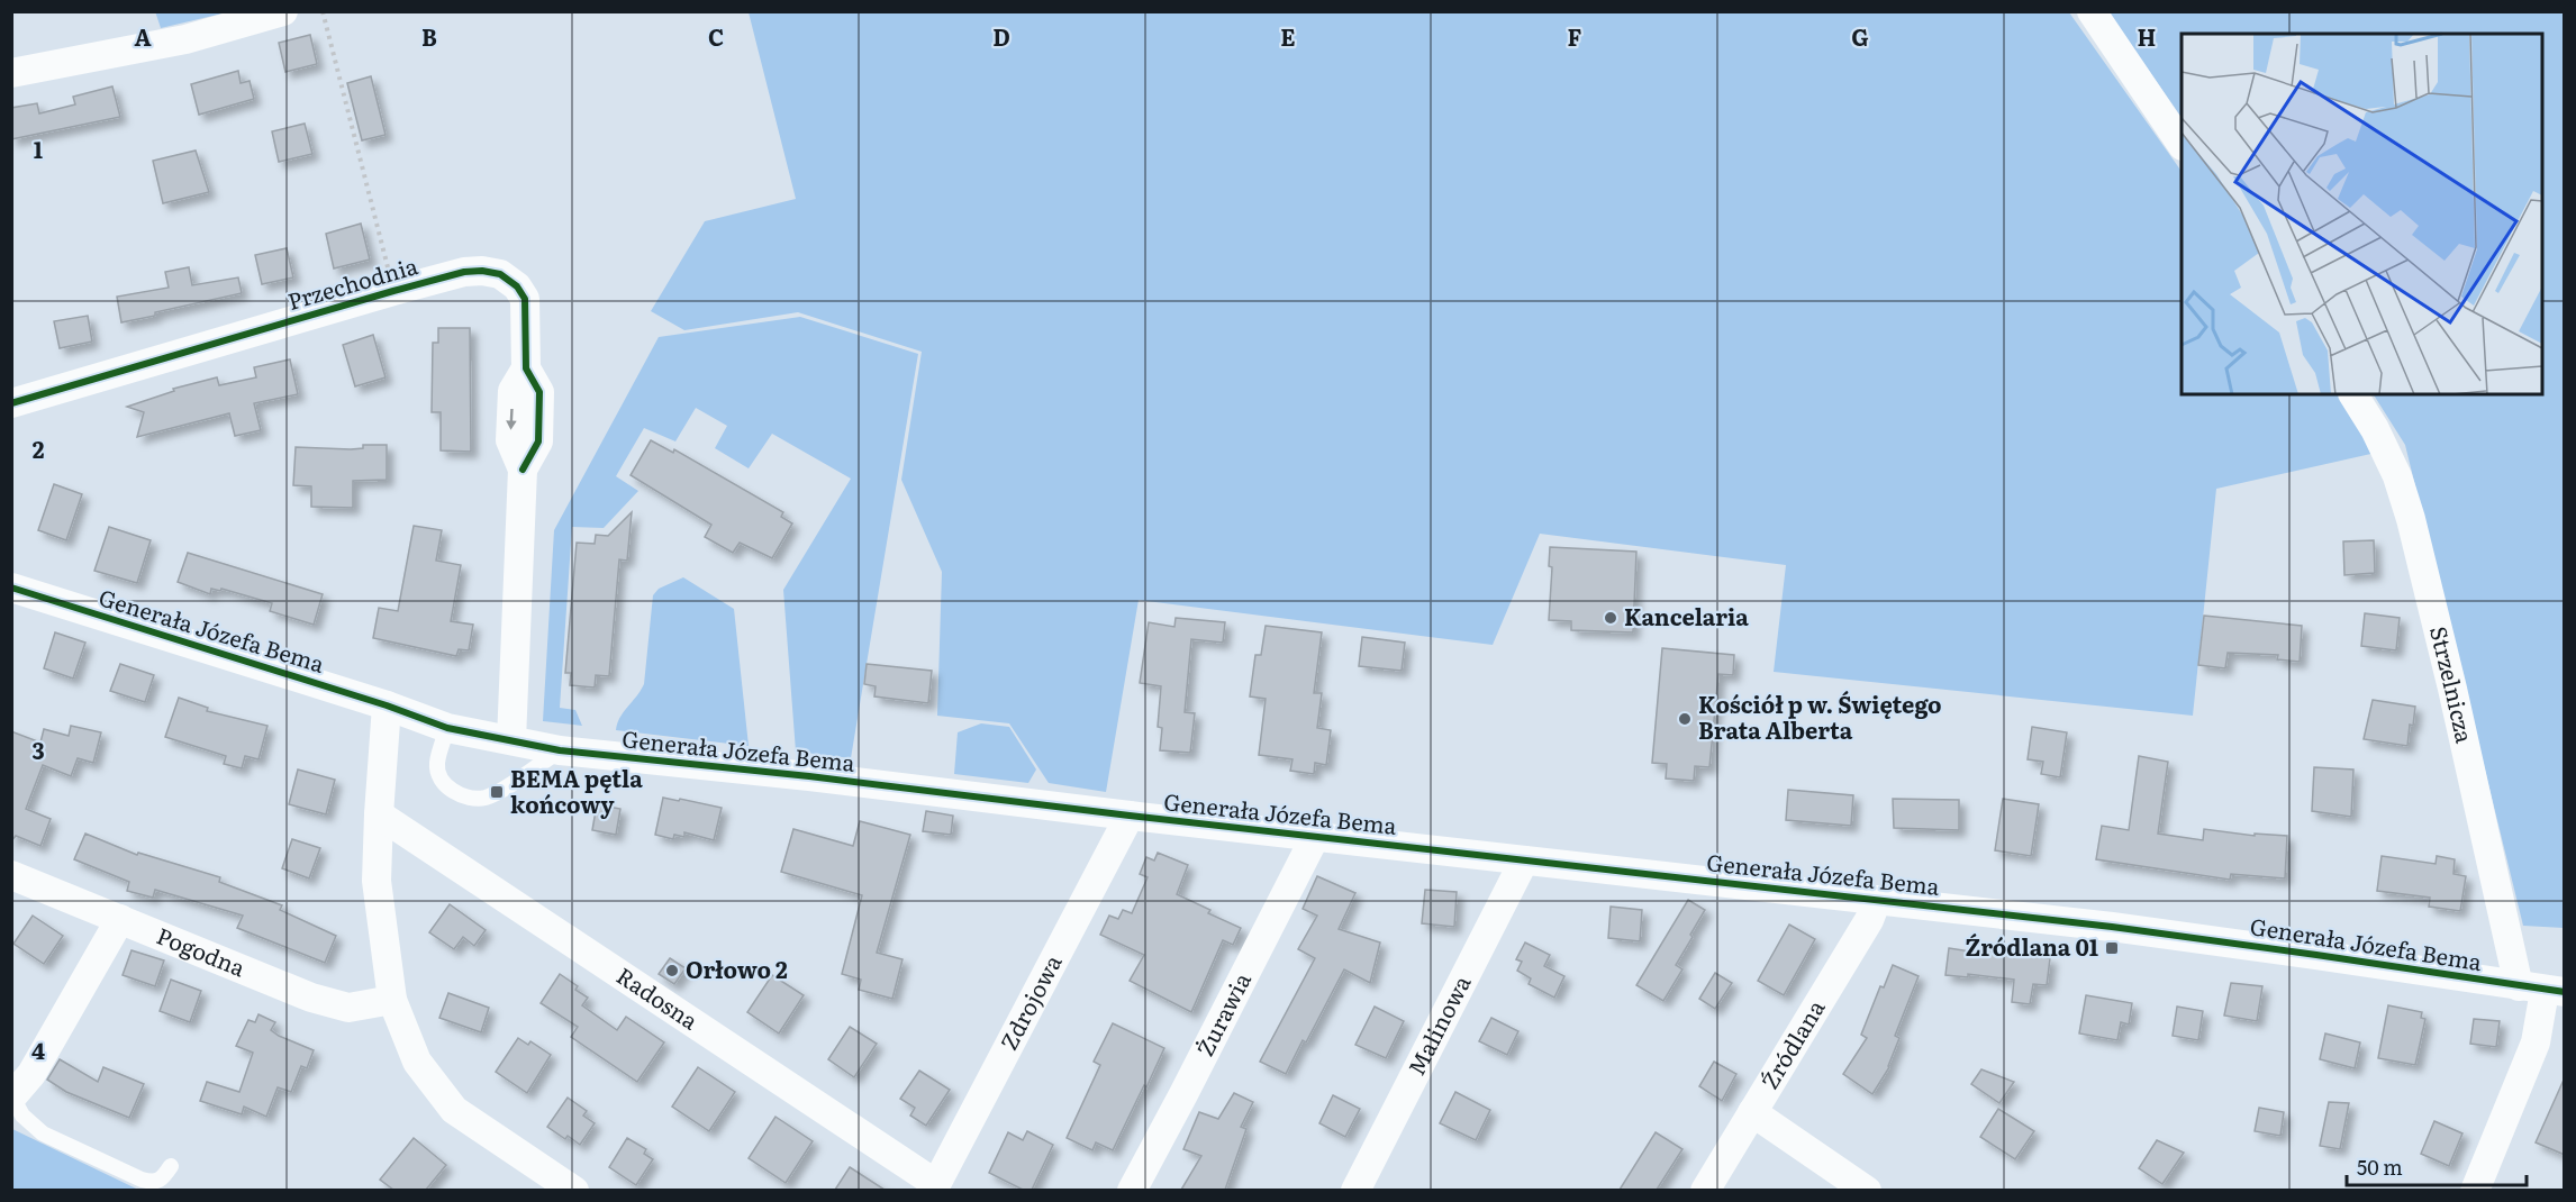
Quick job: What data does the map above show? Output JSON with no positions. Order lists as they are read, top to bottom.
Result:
{
  "streets": {
    "street": [
      "Przechodnia",
      "Generała Józefa Bema",
      "Strzelnicza",
      "Pogodna",
      "Radosna",
      "Zdrojowa",
      "Żurawia",
      "Malinowa",
      "Źródlana"
    ]
  },
  "crossings": [
    ["Przechodnia", "Generała Józefa Bema"],
    ["Generała Józefa Bema", "Strzelnicza"],
    ["Generała Józefa Bema", "Zdrojowa"],
    ["Generała Józefa Bema", "Żurawia"],
    ["Generała Józefa Bema", "Malinowa"],
    ["Generała Józefa Bema", "Źródlana"],
    ["Radosna", "Zdrojowa"]
  ],
  "places": {
    "other": ["Kancelaria", "Kościół p w. Świętego Brata Alberta", "Orłowo 2"],
    "transit": ["BEMA pętla końcowy", "Źródlana 01"]
  },
  "scale_bar": "50 m",
  "grid": {
    "columns": [
      "A",
      "B",
      "C",
      "D",
      "E",
      "F",
      "G",
      "H"
    ],
    "rows": [
      "1",
      "2",
      "3",
      "4"
    ]
  }
}
